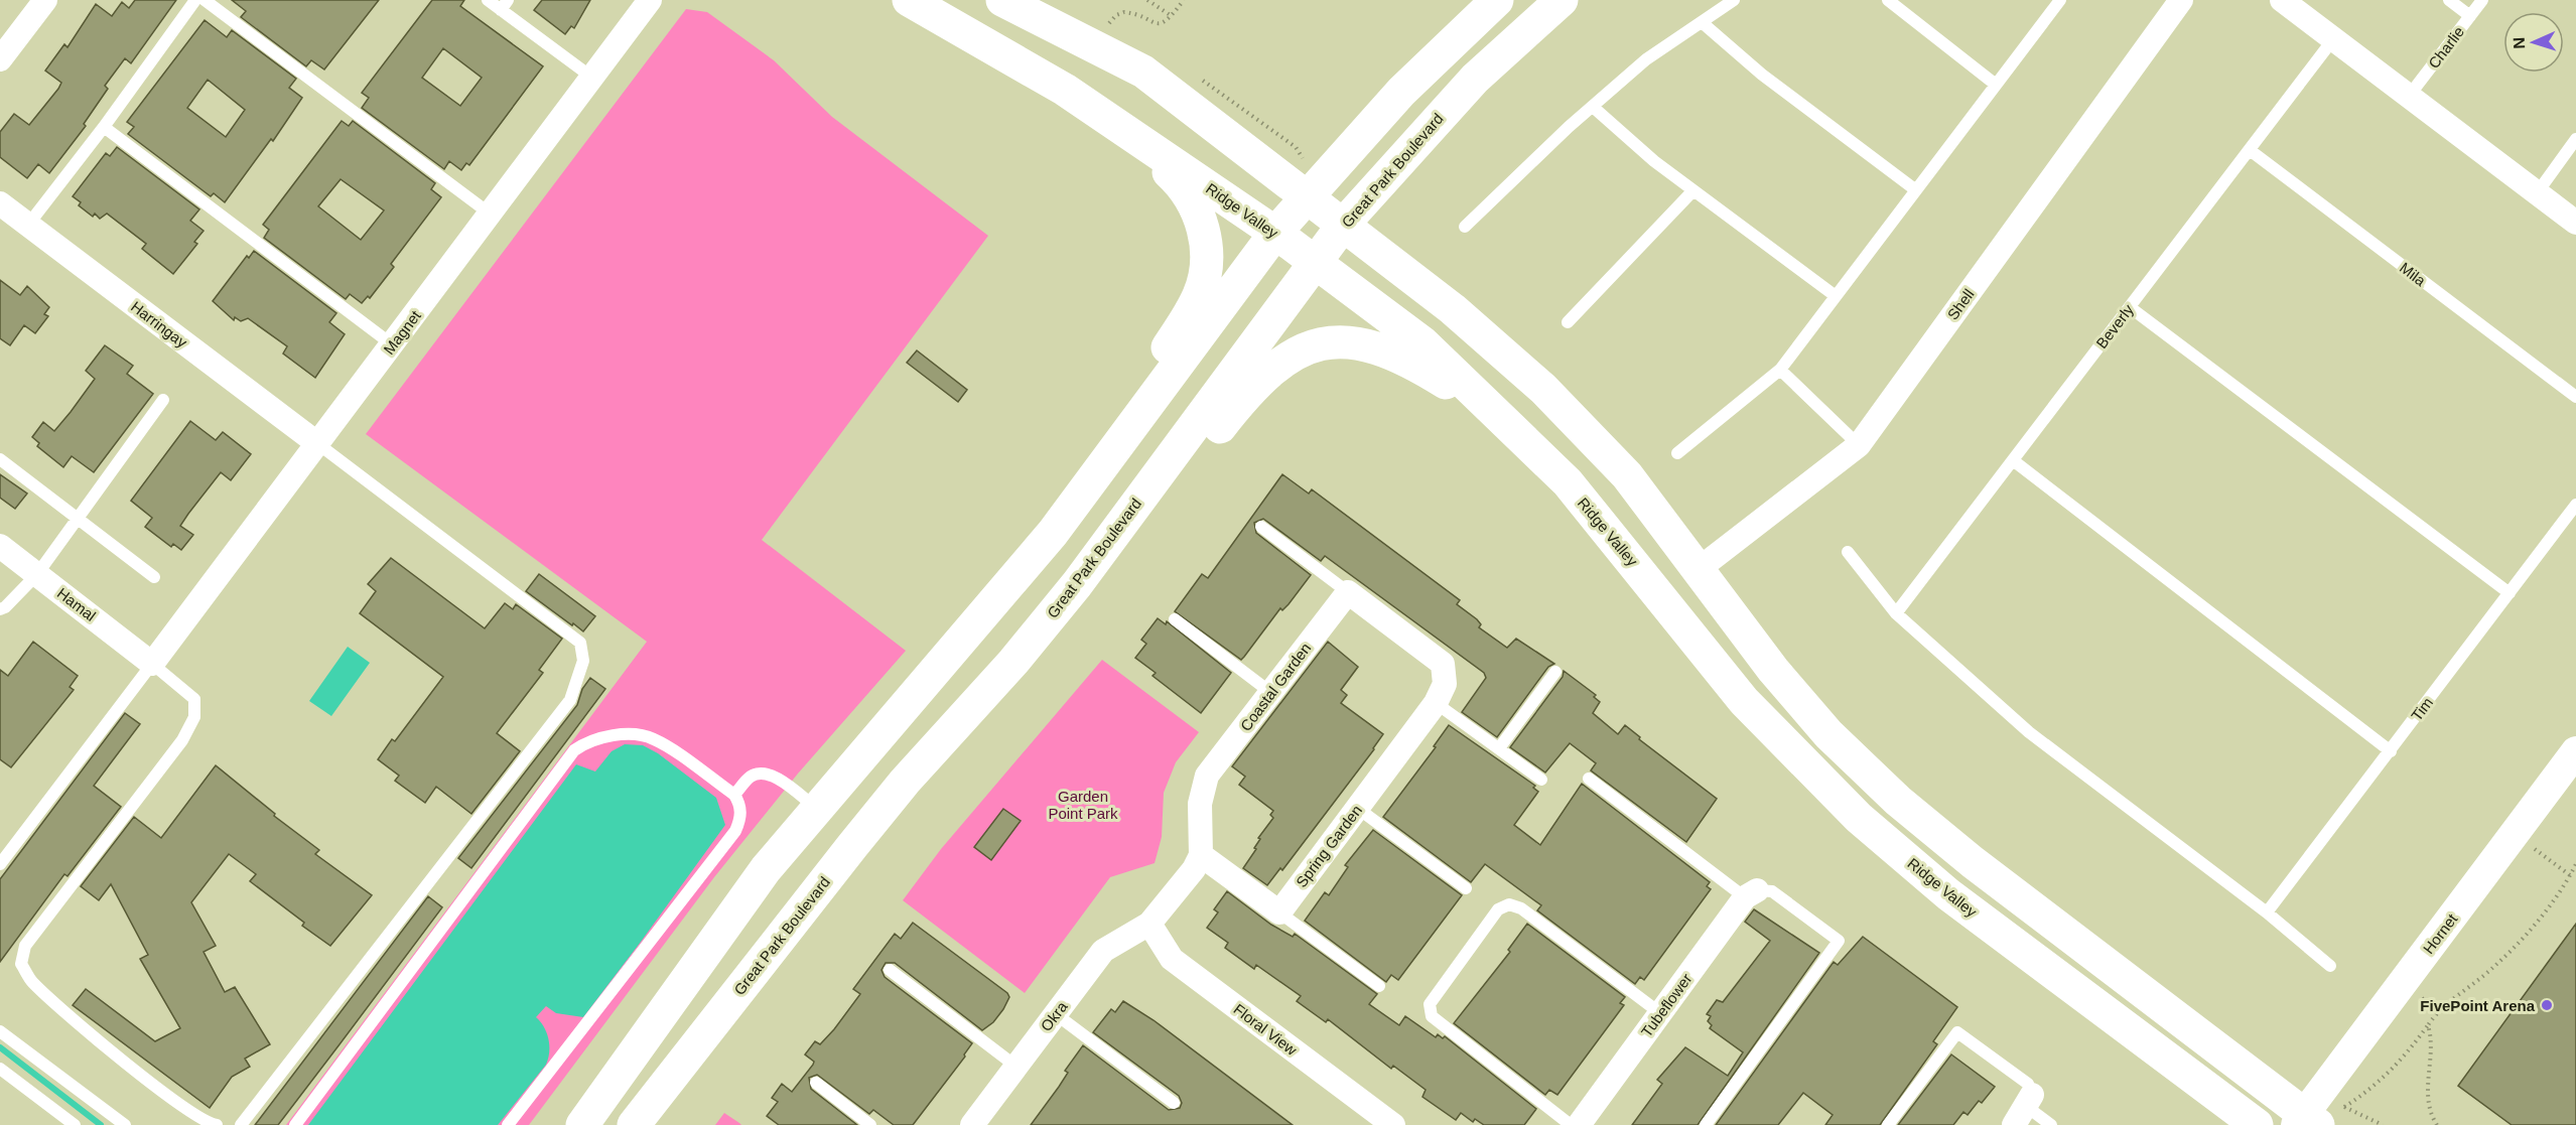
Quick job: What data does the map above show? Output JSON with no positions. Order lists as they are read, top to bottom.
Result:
{
  "streets": {
    "main road": ["Great Park Boulevard", "Ridge Valley"],
    "street": [
      "Shell",
      "Harringay",
      "Magnet",
      "Hamal",
      "Coastal Garden",
      "Spring Garden",
      "Hornet",
      "Tubeflower",
      "Okra",
      "Floral View"
    ],
    "lane": [
      "Charlie",
      "Mila",
      "Beverly",
      "Tim"
    ]
  },
  "crossings": [
    ["Great Park Boulevard", "Ridge Valley"],
    ["Mila", "Beverly"],
    ["Harringay", "Magnet"],
    ["Magnet", "Hamal"],
    ["Okra", "Floral View"]
  ],
  "parks": ["Garden Point Park"],
  "places": ["FivePoint Arena"],
  "north": "left"
}
